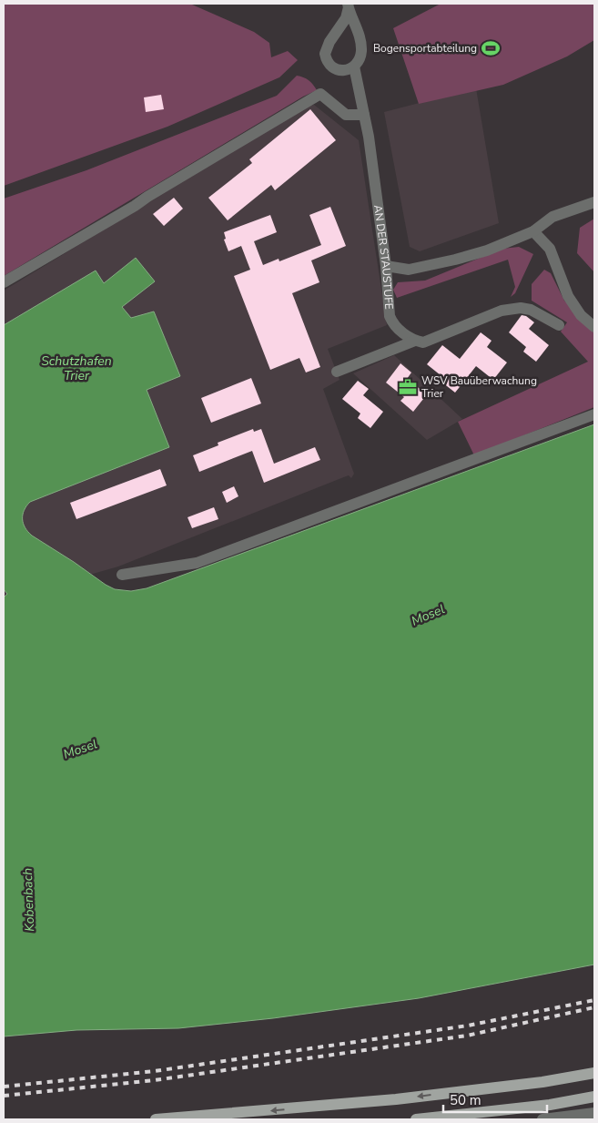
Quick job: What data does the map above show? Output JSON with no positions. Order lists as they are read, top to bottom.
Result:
{
  "streets": {
    "street": ["AN DER STAUSTUFE"]
  },
  "water": ["Schutzhafen Trier", "Mosel", "Kobenbach"],
  "places": {
    "sports": ["Bogensportabteilung"],
    "office": ["WSV Bauüberwachung Trier"]
  },
  "scale_bar": "50 m"
}
